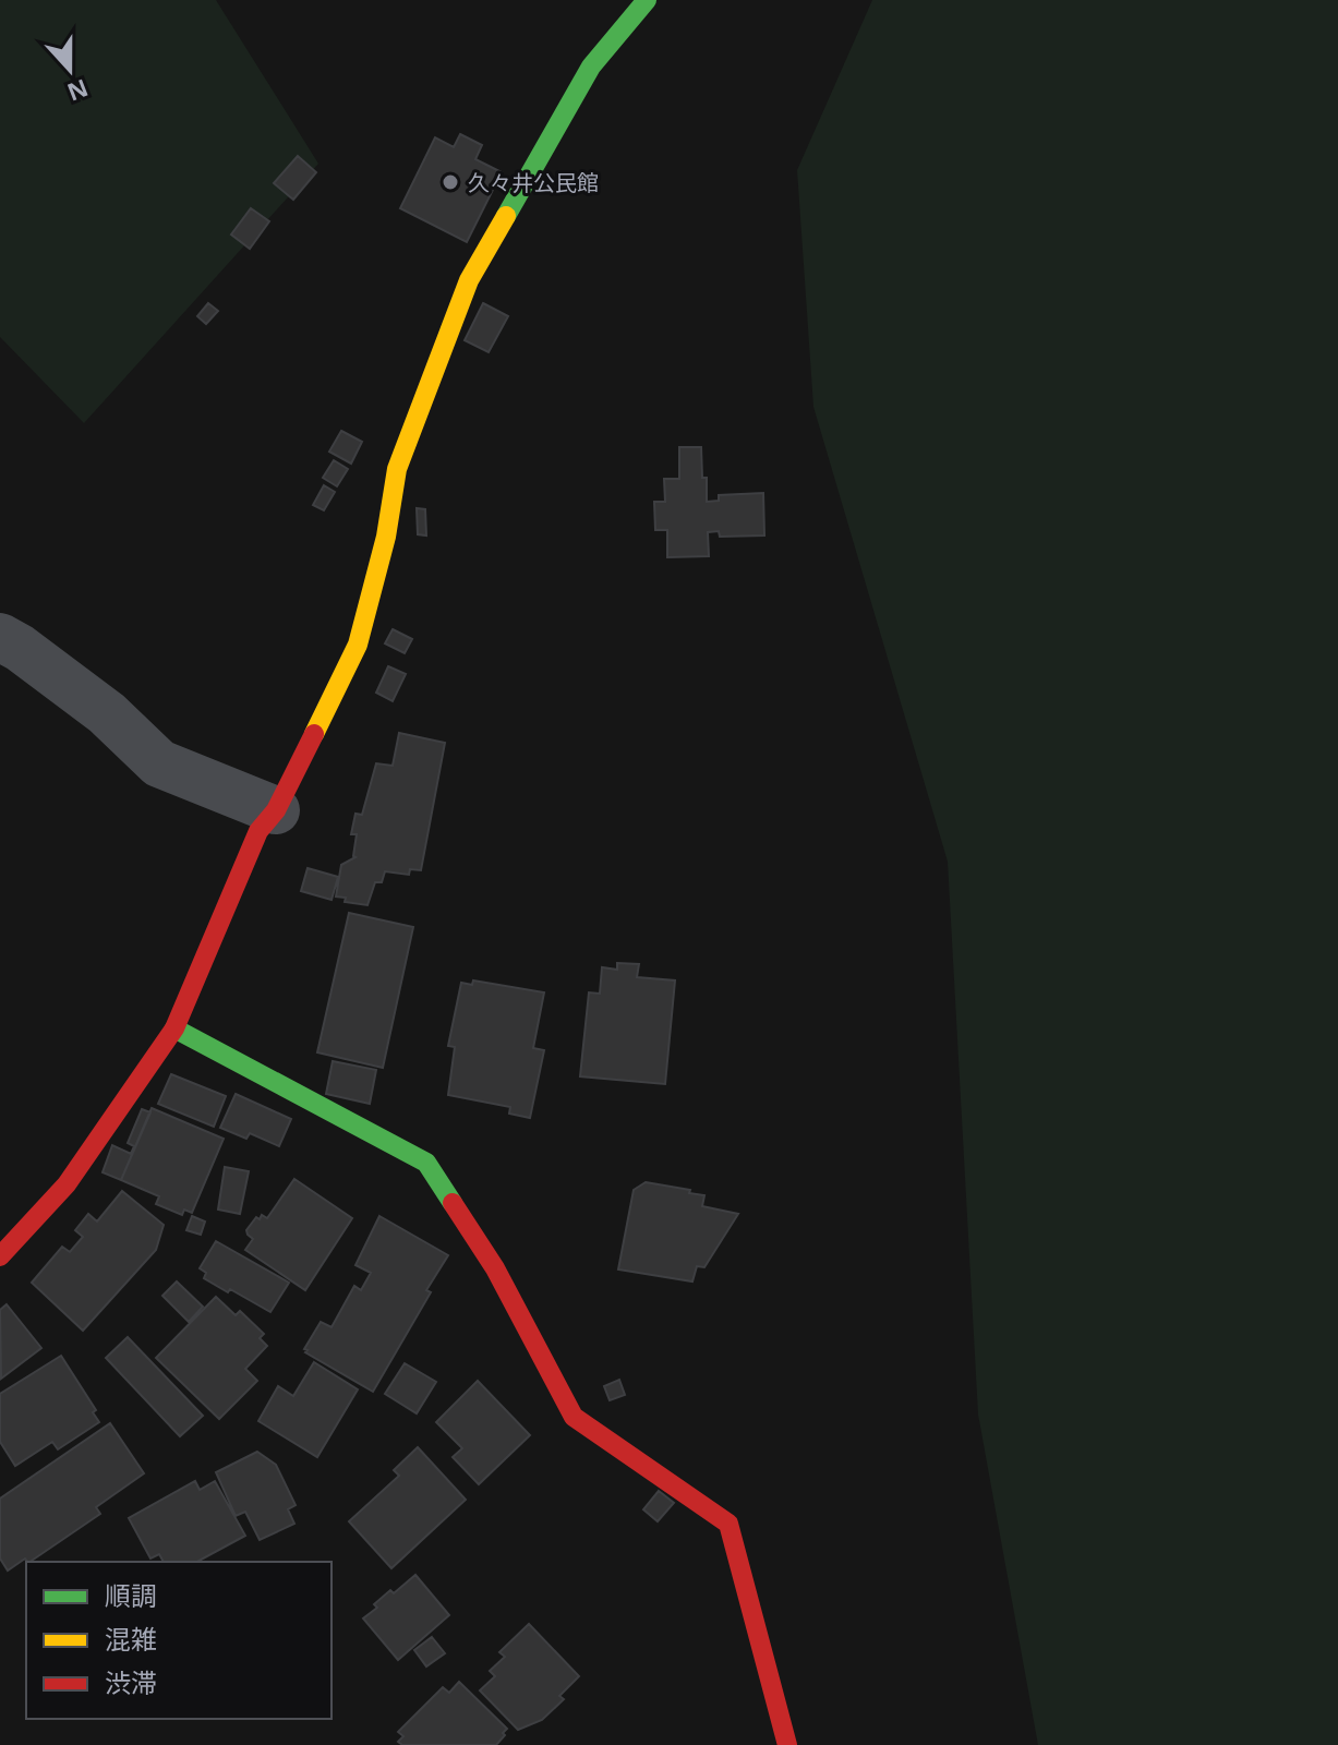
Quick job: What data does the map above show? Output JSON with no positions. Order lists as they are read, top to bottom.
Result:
{
  "places": ["久々井公民館"],
  "legend": ["順調", "混雑", "渋滞"],
  "north": "bottom"
}
